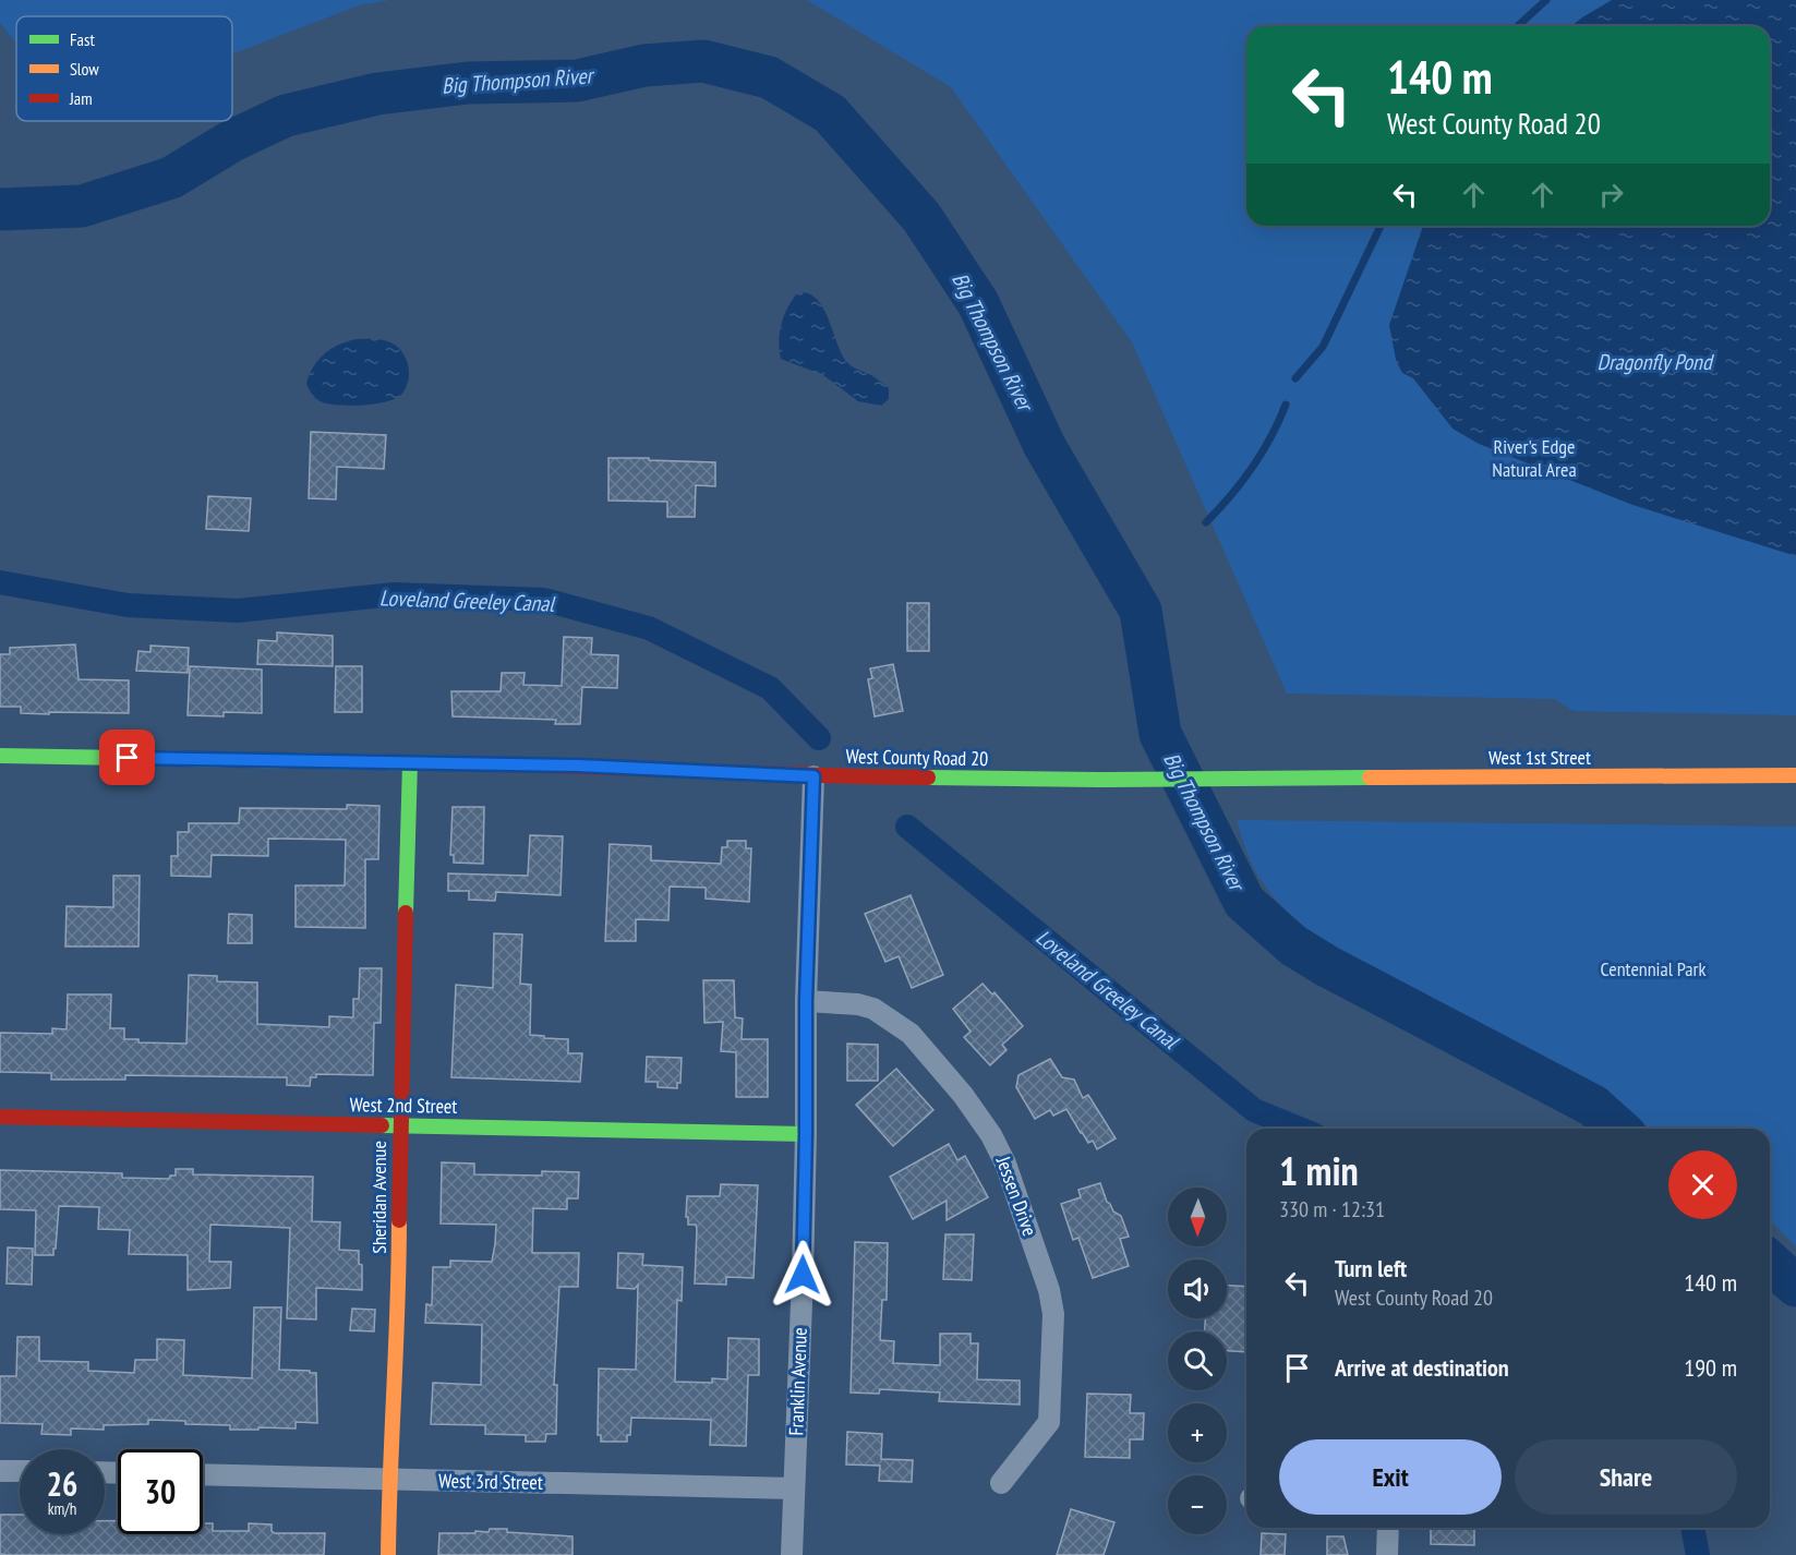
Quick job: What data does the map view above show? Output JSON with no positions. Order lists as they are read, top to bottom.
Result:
{
  "streets": {
    "main road": [
      "West County Road 20",
      "West 1st Street",
      "West 2nd Street",
      "Sheridan Avenue"
    ],
    "street": ["Jessen Drive", "Franklin Avenue", "West 3rd Street"]
  },
  "crossings": [
    ["West County Road 20", "West 1st Street"],
    ["West County Road 20", "Sheridan Avenue"],
    ["West County Road 20", "Franklin Avenue"],
    ["West 2nd Street", "Sheridan Avenue"],
    ["West 2nd Street", "Franklin Avenue"],
    ["Jessen Drive", "Franklin Avenue"],
    ["Sheridan Avenue", "West 3rd Street"],
    ["Franklin Avenue", "West 3rd Street"]
  ],
  "water": ["Big Thompson River", "Dragonfly Pond", "Loveland Greeley Canal"],
  "parks": ["River's Edge Natural Area", "Centennial Park"],
  "legend": ["Fast", "Slow", "Jam"],
  "north": "bottom",
  "page": {
    "turn": ["140 m", "West County Road 20"],
    "heading": ["1 min", "330 m · 12:31"],
    "map_buttons": ["+", "−"],
    "list": [
      {
        "name": "Turn left",
        "note": "West County Road 20",
        "value": "140 m"
      },
      {
        "name": "Arrive at destination",
        "value": "190 m"
      }
    ],
    "buttons": ["Exit", "Share"],
    "speed": "26 km/h",
    "limit": "30"
  }
}
